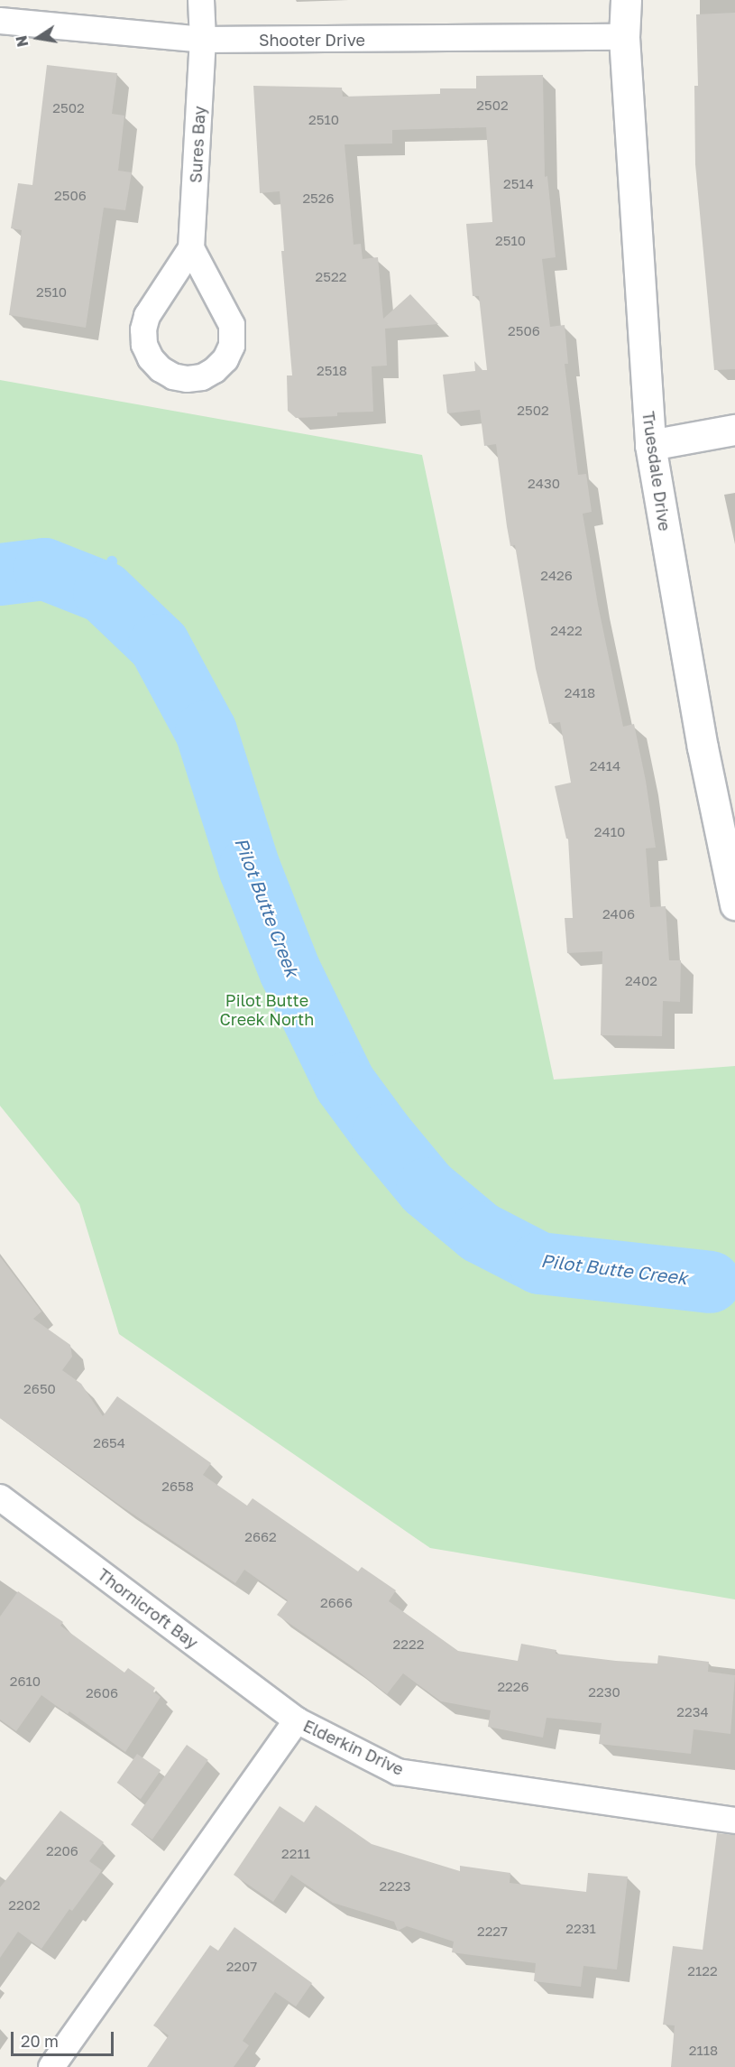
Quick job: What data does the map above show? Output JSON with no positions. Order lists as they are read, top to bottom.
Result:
{
  "streets": {
    "street": [
      "Shooter Drive",
      "Sures Bay",
      "Truesdale Drive",
      "Thornicroft Bay",
      "Elderkin Drive"
    ]
  },
  "crossings": [
    ["Shooter Drive", "Sures Bay"],
    ["Shooter Drive", "Truesdale Drive"],
    ["Thornicroft Bay", "Elderkin Drive"]
  ],
  "water": ["Pilot Butte Creek"],
  "parks": ["Pilot Butte Creek North"],
  "house_numbers": [
    "2502",
    "2502",
    "2510",
    "2514",
    "2506",
    "2526",
    "2510",
    "2522",
    "2510",
    "2506",
    "2518",
    "2502",
    "2430",
    "2426",
    "2422",
    "2418",
    "2414",
    "2410",
    "2406",
    "2402",
    "2650",
    "2654",
    "2658",
    "2662",
    "2666",
    "2222",
    "2610",
    "2226",
    "2230",
    "2606",
    "2234",
    "2206",
    "2211",
    "2223",
    "2202",
    "2231",
    "2227",
    "2207",
    "2122",
    "2118"
  ],
  "scale_bar": "20 m",
  "north": "left"
}
